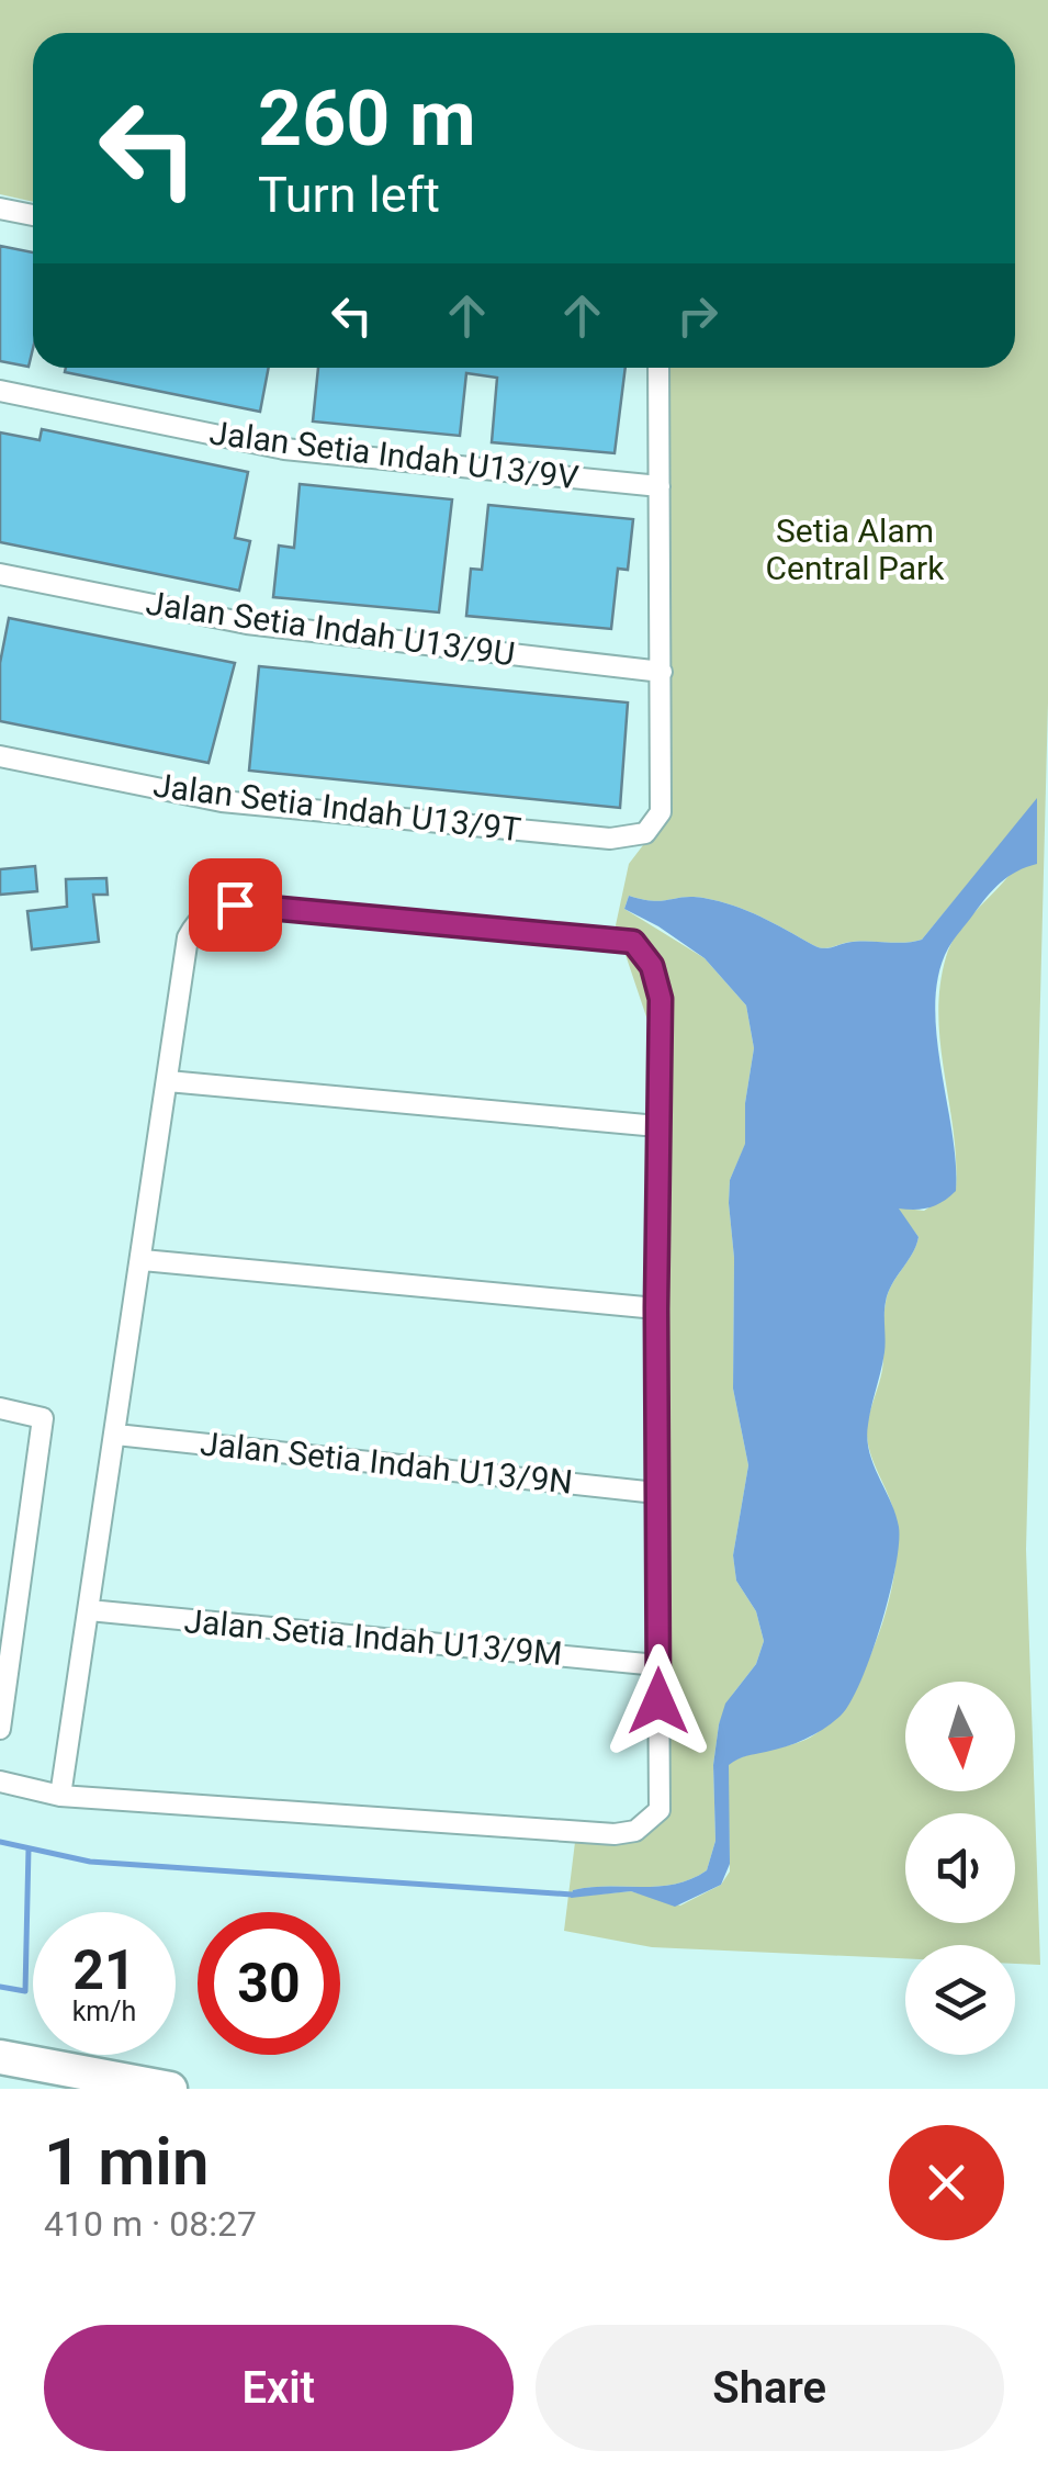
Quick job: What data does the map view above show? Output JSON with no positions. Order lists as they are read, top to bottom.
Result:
{
  "streets": {
    "street": [
      "Jalan Setia Indah U13/9V",
      "Jalan Setia Indah U13/9U",
      "Jalan Setia Indah U13/9T",
      "Jalan Setia Indah U13/9N",
      "Jalan Setia Indah U13/9M"
    ]
  },
  "crossings": [
    ["Jalan Setia Indah U13/9U", "Jalan Setia Indah U13/9T"]
  ],
  "parks": ["Setia Alam Central Park"],
  "north": "bottom",
  "page": {
    "turn": ["260 m", "Turn left"],
    "speed": "21 km/h",
    "limit": "30",
    "heading": ["1 min", "410 m · 08:27"],
    "buttons": ["Exit", "Share"]
  }
}
